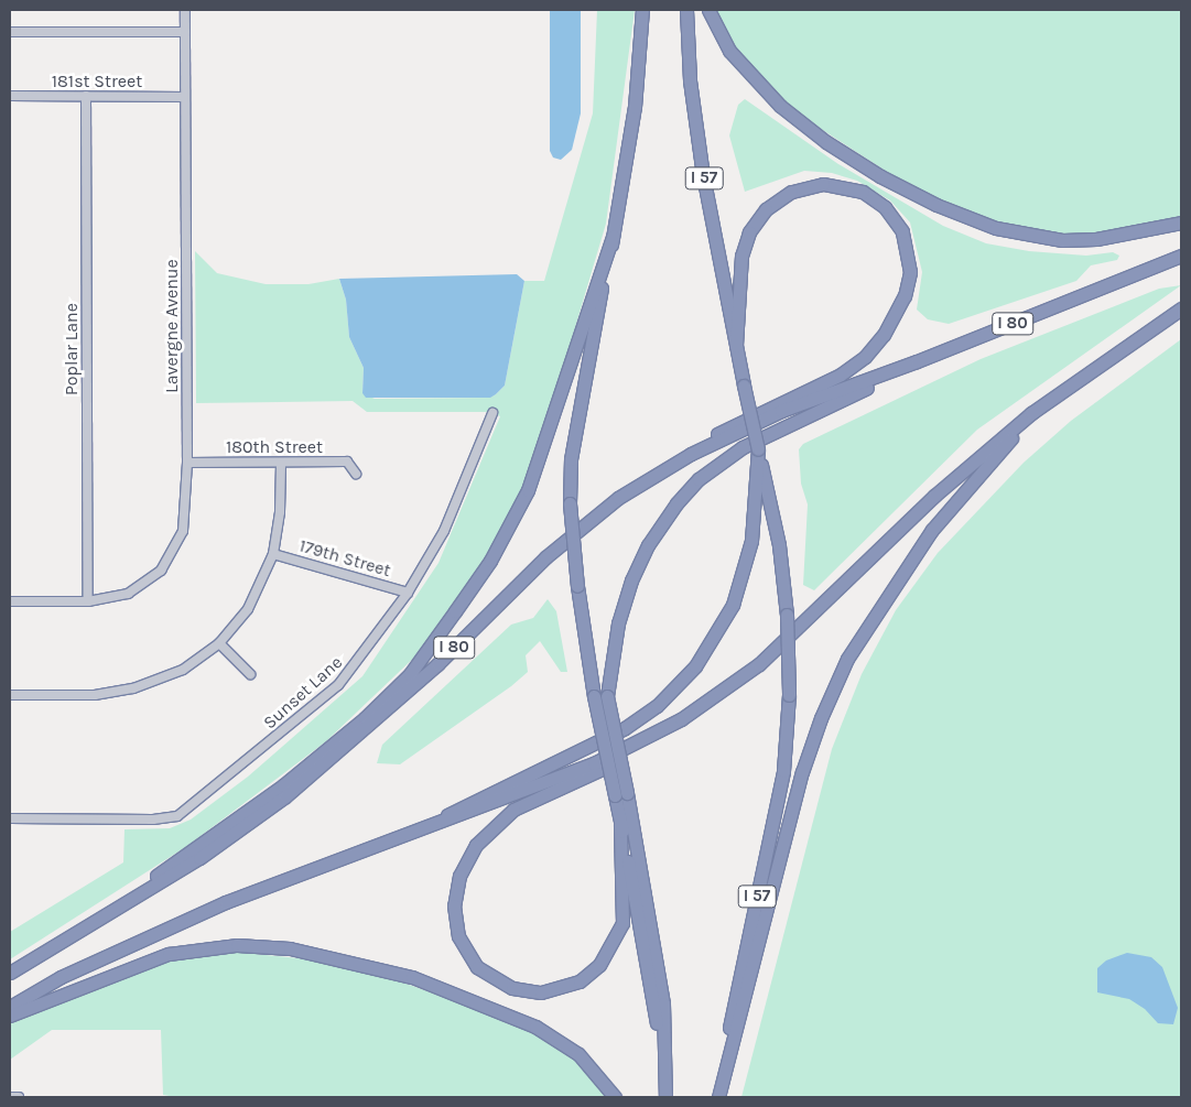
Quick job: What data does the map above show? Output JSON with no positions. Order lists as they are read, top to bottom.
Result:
{
  "streets": {
    "highway": ["I 57", "I 80"],
    "street": [
      "181st Street",
      "Lavergne Avenue",
      "Poplar Lane",
      "180th Street",
      "179th Street",
      "Sunset Lane"
    ]
  },
  "crossings": [
    ["181st Street", "Lavergne Avenue"],
    ["181st Street", "Poplar Lane"],
    ["Lavergne Avenue", "Poplar Lane"],
    ["Lavergne Avenue", "180th Street"],
    ["179th Street", "Sunset Lane"]
  ]
}
